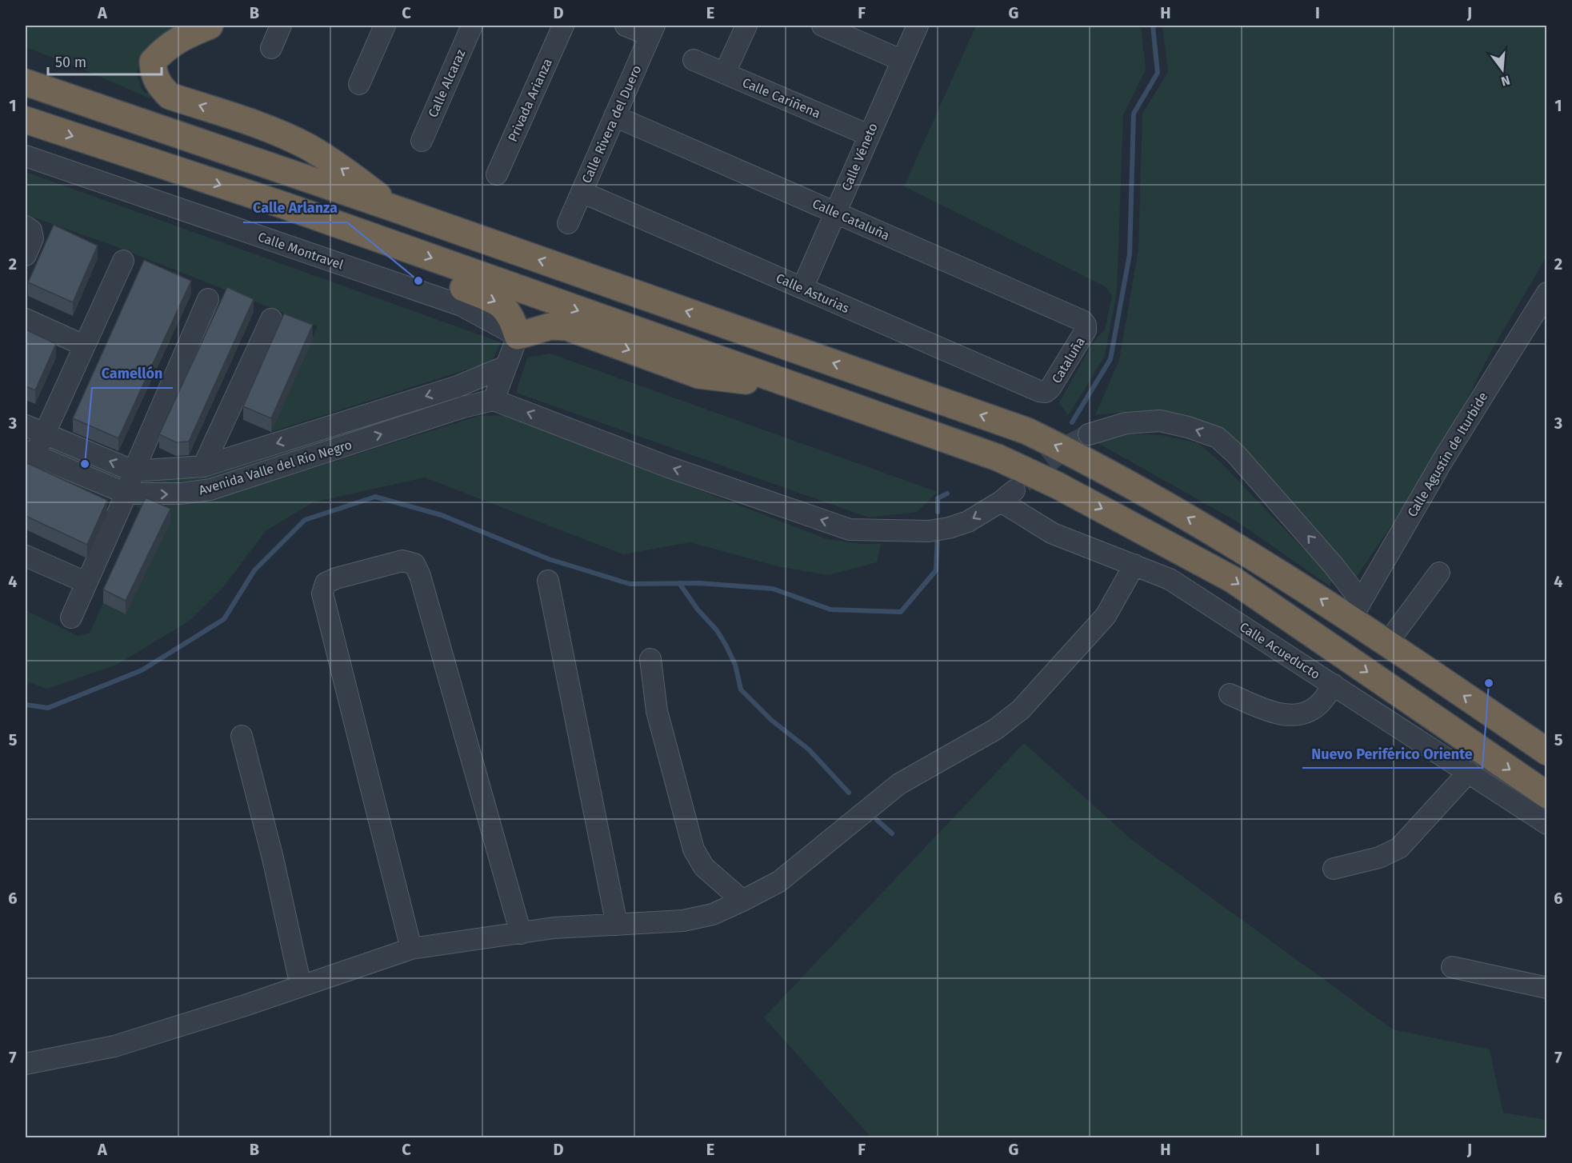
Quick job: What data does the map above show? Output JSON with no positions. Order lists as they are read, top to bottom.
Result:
{
  "streets": {
    "street": [
      "Calle Alcaraz",
      "Calle Cariñena",
      "Privada Arianza",
      "Calle Rivera del Duero",
      "Calle Véneto",
      "Calle Cataluña",
      "Calle Montravel",
      "Calle Asturias",
      "Cataluña",
      "Calle Agustín de Iturbide",
      "Avenida Valle del Río Negro",
      "Calle Acueducto"
    ]
  },
  "crossings": [
    ["Calle Cariñena", "Calle Véneto"],
    ["Calle Rivera del Duero", "Calle Cataluña"],
    ["Calle Rivera del Duero", "Calle Asturias"],
    ["Calle Véneto", "Calle Cataluña"],
    ["Calle Véneto", "Calle Asturias"],
    ["Calle Cataluña", "Cataluña"],
    ["Calle Asturias", "Cataluña"],
    ["Avenida Valle del Río Negro", "Calle Acueducto"]
  ],
  "one_way": ["Calle Acueducto"],
  "places": ["Calle Arlanza", "Camellón", "Nuevo Periférico Oriente"],
  "scale_bar": "50 m",
  "north": "bottom",
  "grid": {
    "columns": [
      "A",
      "B",
      "C",
      "D",
      "E",
      "F",
      "G",
      "H",
      "I",
      "J"
    ],
    "rows": [
      "1",
      "2",
      "3",
      "4",
      "5",
      "6",
      "7"
    ]
  }
}
